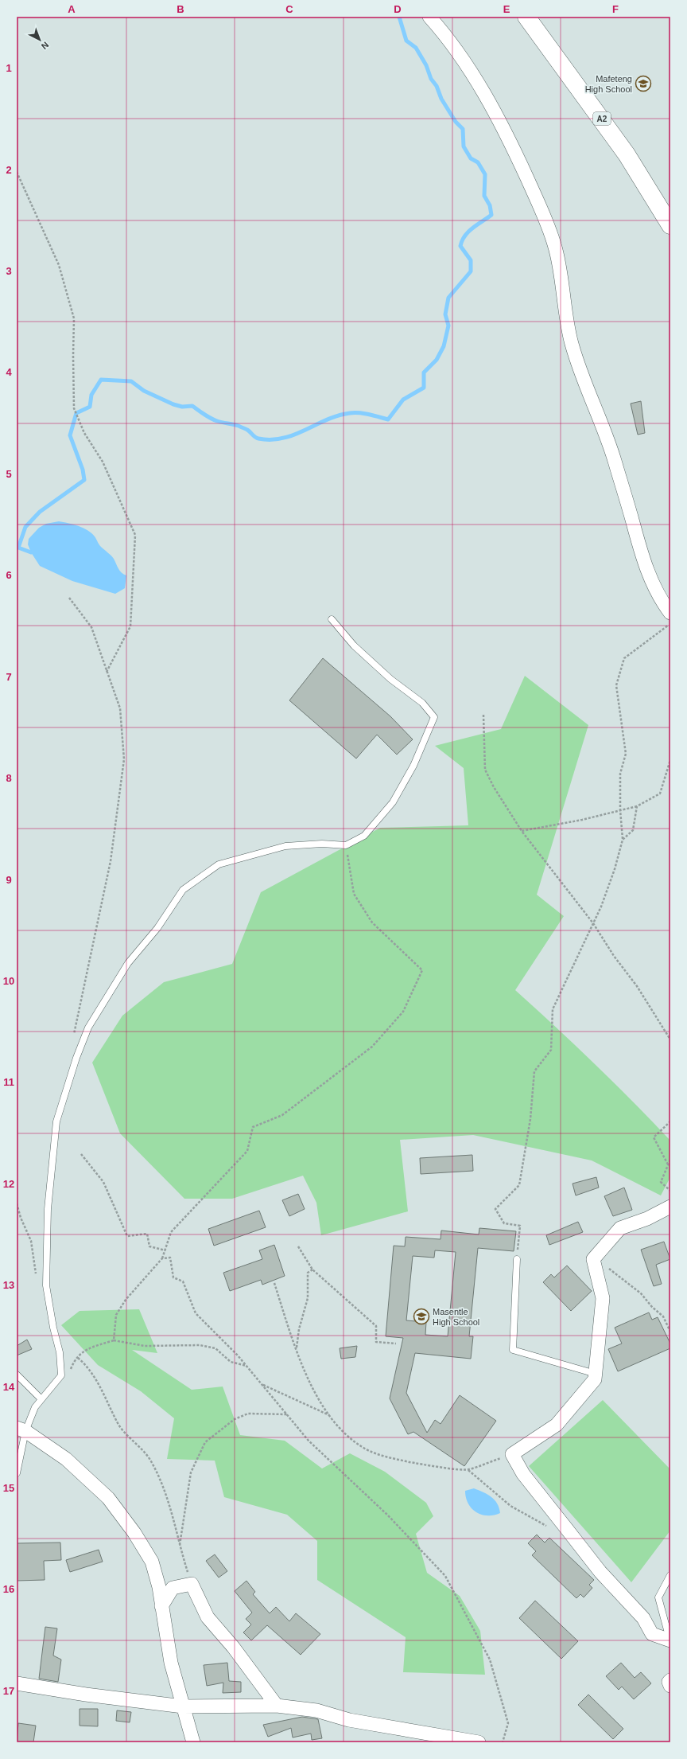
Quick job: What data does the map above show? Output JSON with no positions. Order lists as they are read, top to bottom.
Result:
{
  "streets": {
    "main road": ["A2"]
  },
  "places": {
    "school or university": ["Mafeteng High School", "Masentle High School"]
  },
  "north": "bottom right",
  "grid": {
    "columns": [
      "A",
      "B",
      "C",
      "D",
      "E",
      "F"
    ],
    "rows": [
      "1",
      "2",
      "3",
      "4",
      "5",
      "6",
      "7",
      "8",
      "9",
      "10",
      "11",
      "12",
      "13",
      "14",
      "15",
      "16",
      "17"
    ]
  }
}
